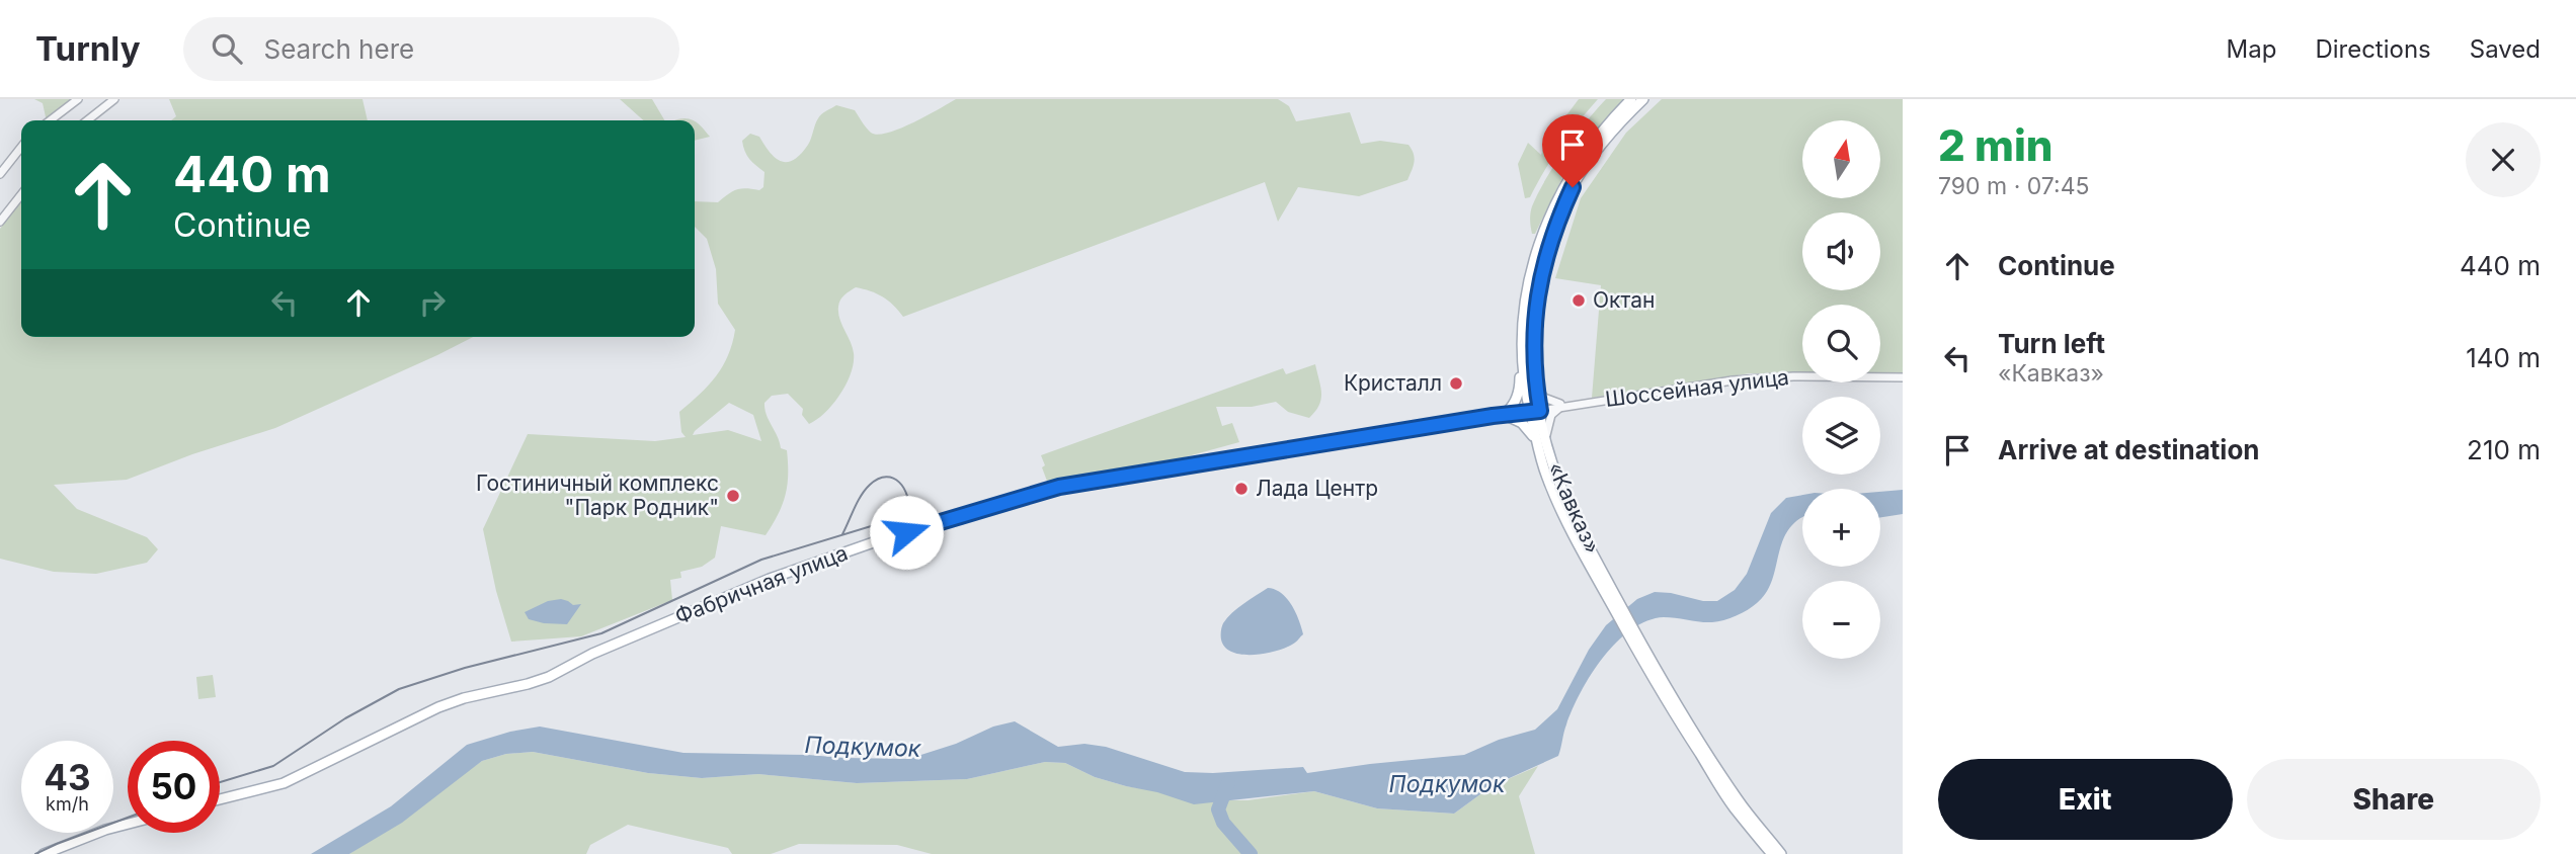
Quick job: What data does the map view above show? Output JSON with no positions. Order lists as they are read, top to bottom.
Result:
{
  "streets": {
    "main road": ["«Кавказ»", "Фабричная улица"],
    "street": ["Шоссейная улица"]
  },
  "crossings": [
    ["Шоссейная улица", "«Кавказ»"],
    ["Шоссейная улица", "Фабричная улица"],
    ["«Кавказ»", "Фабричная улица"]
  ],
  "water": ["Подкумок"],
  "places": [
    "Октан",
    "Кристалл",
    "Лада Центр",
    "Гостиничный комплекс \"Парк Родник\""
  ],
  "north": "top",
  "page": {
    "header": "Turnly",
    "search": "Search here",
    "nav": ["Map", "Directions", "Saved"],
    "heading": ["2 min", "790 m · 07:45"],
    "map_buttons": ["+", "−"],
    "turn": ["440 m", "Continue"],
    "list": [
      {
        "name": "Continue",
        "value": "440 m"
      },
      {
        "name": "Turn left",
        "note": "«Кавказ»",
        "value": "140 m"
      },
      {
        "name": "Arrive at destination",
        "value": "210 m"
      }
    ],
    "speed": "43 km/h",
    "limit": "50",
    "buttons": ["Exit", "Share"]
  }
}
